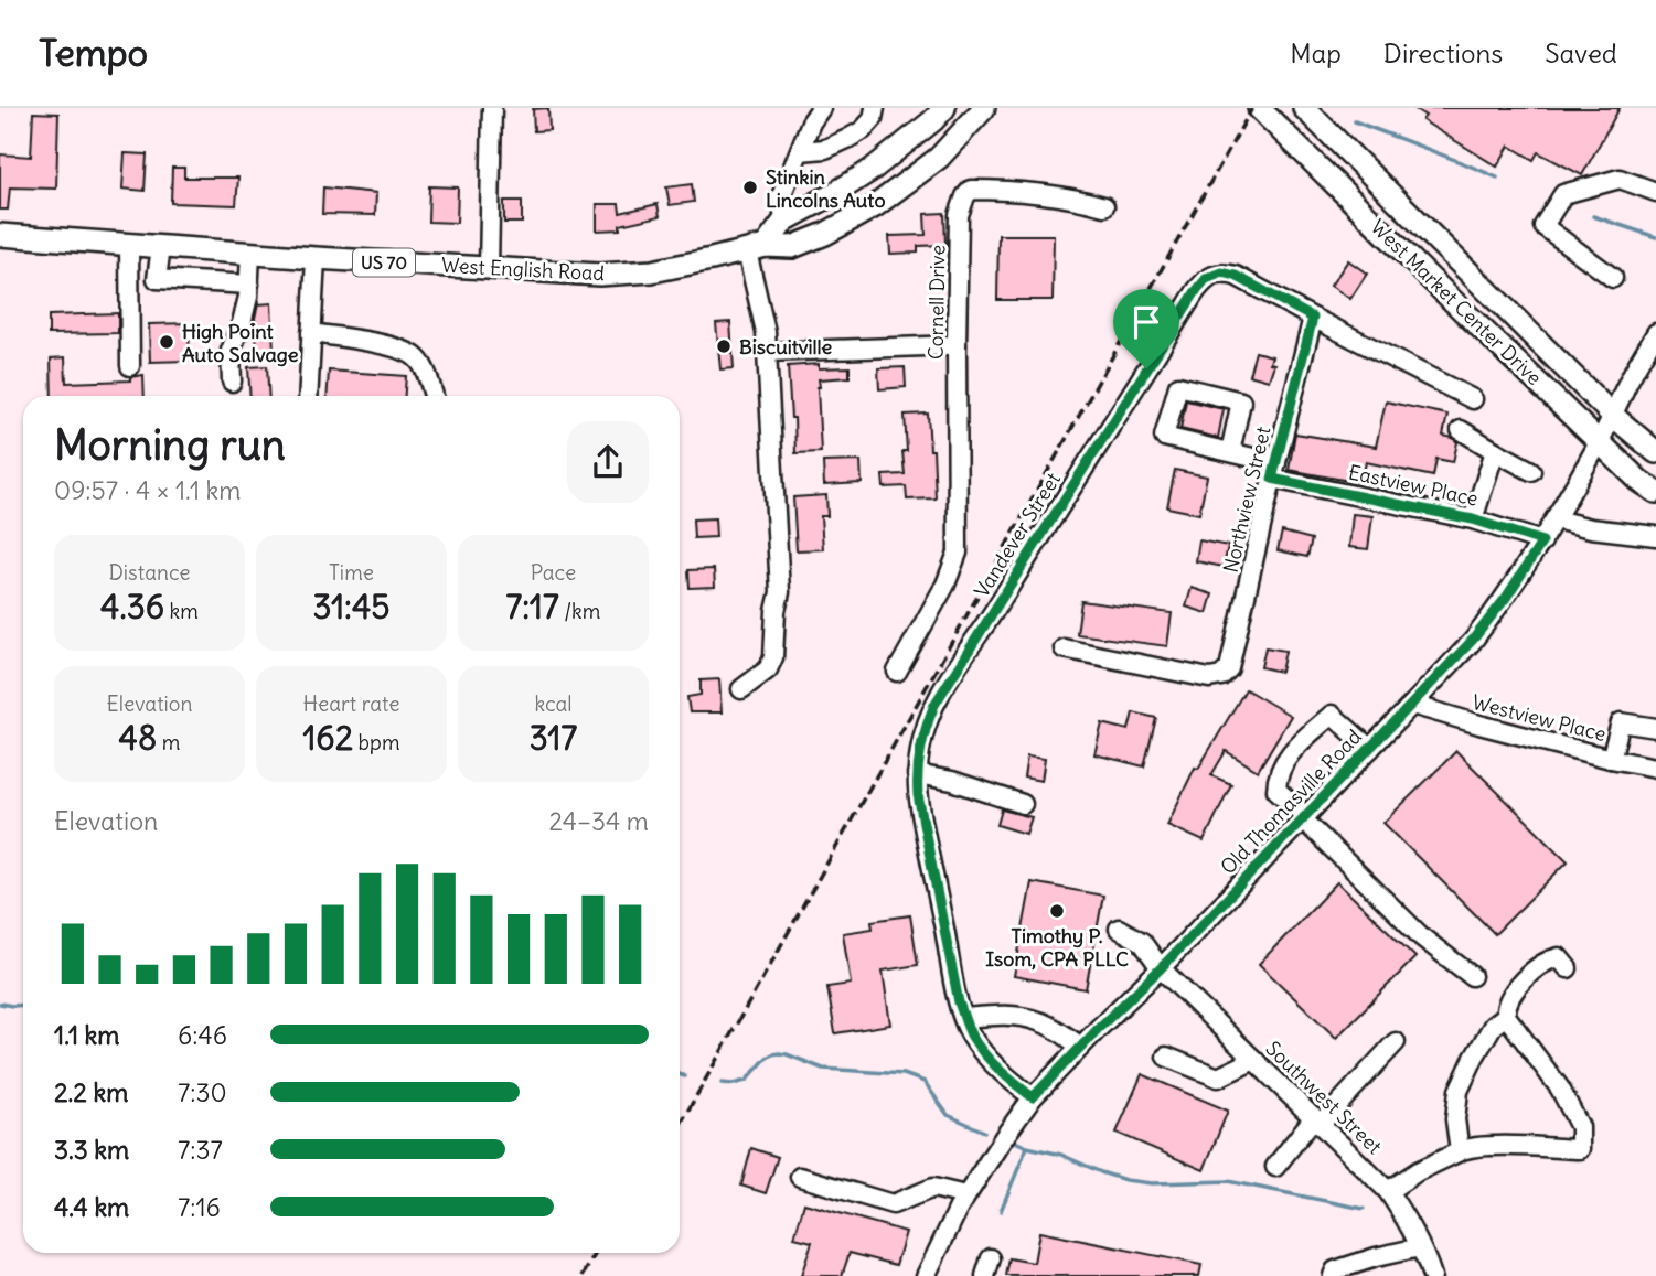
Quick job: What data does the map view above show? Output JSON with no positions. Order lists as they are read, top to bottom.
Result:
{
  "streets": {
    "main road": ["US 70", "West English Road", "West Market Center Drive"],
    "street": [
      "Cornell Drive",
      "Eastview Place",
      "Northview Street",
      "Vandever Street",
      "Westview Place",
      "Old Thomasville Road",
      "Southwest Street"
    ]
  },
  "crossings": [
    ["West Market Center Drive", "Old Thomasville Road"],
    ["Eastview Place", "Northview Street"],
    ["Eastview Place", "Old Thomasville Road"],
    ["Northview Street", "Vandever Street"],
    ["Vandever Street", "Old Thomasville Road"],
    ["Westview Place", "Old Thomasville Road"],
    ["Old Thomasville Road", "Southwest Street"]
  ],
  "places": [
    "Stinkin Lincolns Auto",
    "High Point Auto Salvage",
    "Biscuitville",
    "Timothy P. Isom, CPA PLLC"
  ],
  "page": {
    "header": "Tempo",
    "nav": ["Map", "Directions", "Saved"],
    "heading": ["Morning run", "09:57 · 4 × 1.1 km"],
    "stats": [
      ["Distance", "4.36 km"],
      ["Time", "31:45"],
      ["Pace", "7:17 /km"],
      ["Elevation", "48 m"],
      ["Heart rate", "162 bpm"],
      ["kcal", "317"]
    ],
    "chart": ["Elevation", "24–34 m"],
    "list": [
      {
        "name": "1.1 km",
        "note": "6:46"
      },
      {
        "name": "2.2 km",
        "note": "7:30"
      },
      {
        "name": "3.3 km",
        "note": "7:37"
      },
      {
        "name": "4.4 km",
        "note": "7:16"
      }
    ]
  }
}
